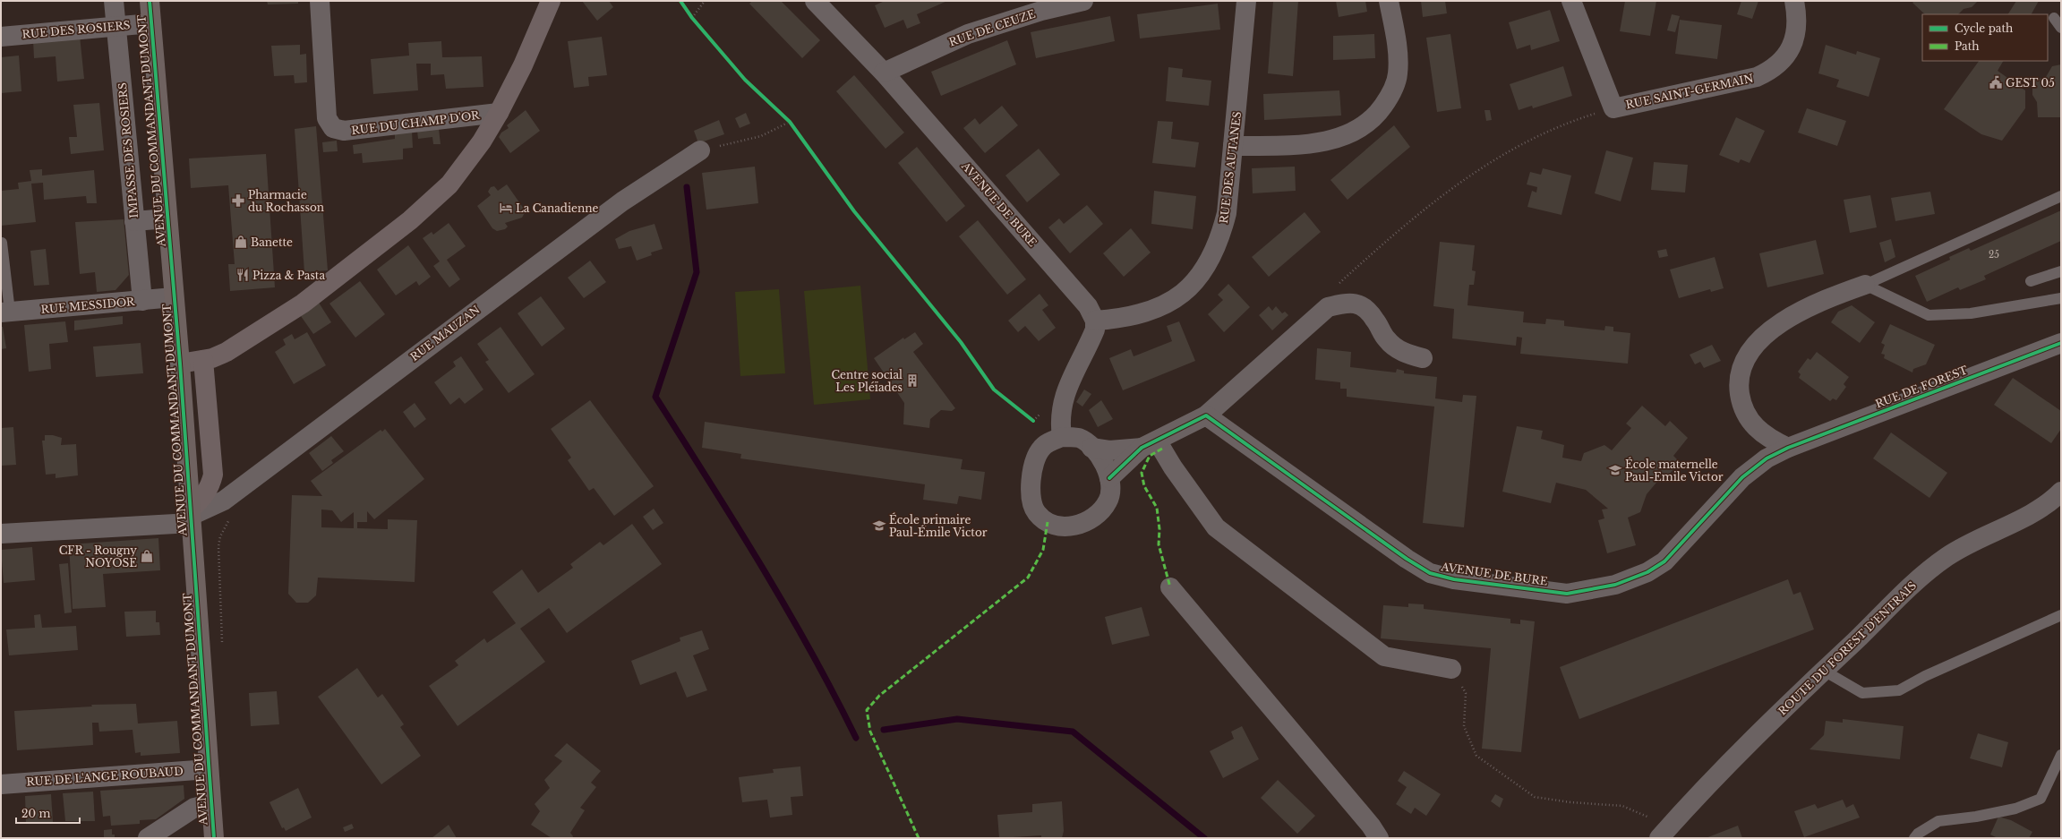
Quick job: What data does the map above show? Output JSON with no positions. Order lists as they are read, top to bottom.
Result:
{
  "streets": {
    "main road": ["AVENUE DU COMMANDANT DUMONT"],
    "street": [
      "RUE DE CEUZE",
      "RUE DES ROSIERS",
      "RUE SAINT-GERMAIN",
      "RUE DU CHAMP D'OR",
      "IMPASSE DES ROSIERS",
      "RUE DES AUTANES",
      "AVENUE DE BURE",
      "RUE MESSIDOR",
      "RUE MAUZAN",
      "RUE DE FOREST",
      "ROUTE DU FOREST D'ENTRAIS",
      "RUE DE L'ANGE ROUBAUD"
    ]
  },
  "crossings": [
    ["RUE DE CEUZE", "AVENUE DE BURE"],
    ["RUE DES ROSIERS", "AVENUE DU COMMANDANT DUMONT"],
    ["RUE DES ROSIERS", "IMPASSE DES ROSIERS"],
    ["AVENUE DU COMMANDANT DUMONT", "RUE MESSIDOR"],
    ["AVENUE DU COMMANDANT DUMONT", "RUE MAUZAN"],
    ["AVENUE DU COMMANDANT DUMONT", "RUE DE L'ANGE ROUBAUD"],
    ["IMPASSE DES ROSIERS", "RUE MESSIDOR"],
    ["RUE DES AUTANES", "AVENUE DE BURE"],
    ["AVENUE DE BURE", "RUE DE FOREST"]
  ],
  "places": {
    "public building": ["GEST 05"],
    "pharmacy": ["Pharmacie du Rochasson"],
    "hotel": ["La Canadienne"],
    "shop": ["Banette", "CFR - Rougny NOYOSE"],
    "restaurant": ["Pizza & Pasta"],
    "building": ["Centre social Les Pléïades"],
    "school or university": ["École maternelle Paul-Emile Victor", "École primaire Paul-Émile Victor"]
  },
  "house_numbers": ["25"],
  "legend": ["Cycle path", "Path"],
  "scale_bar": "20 m"
}
